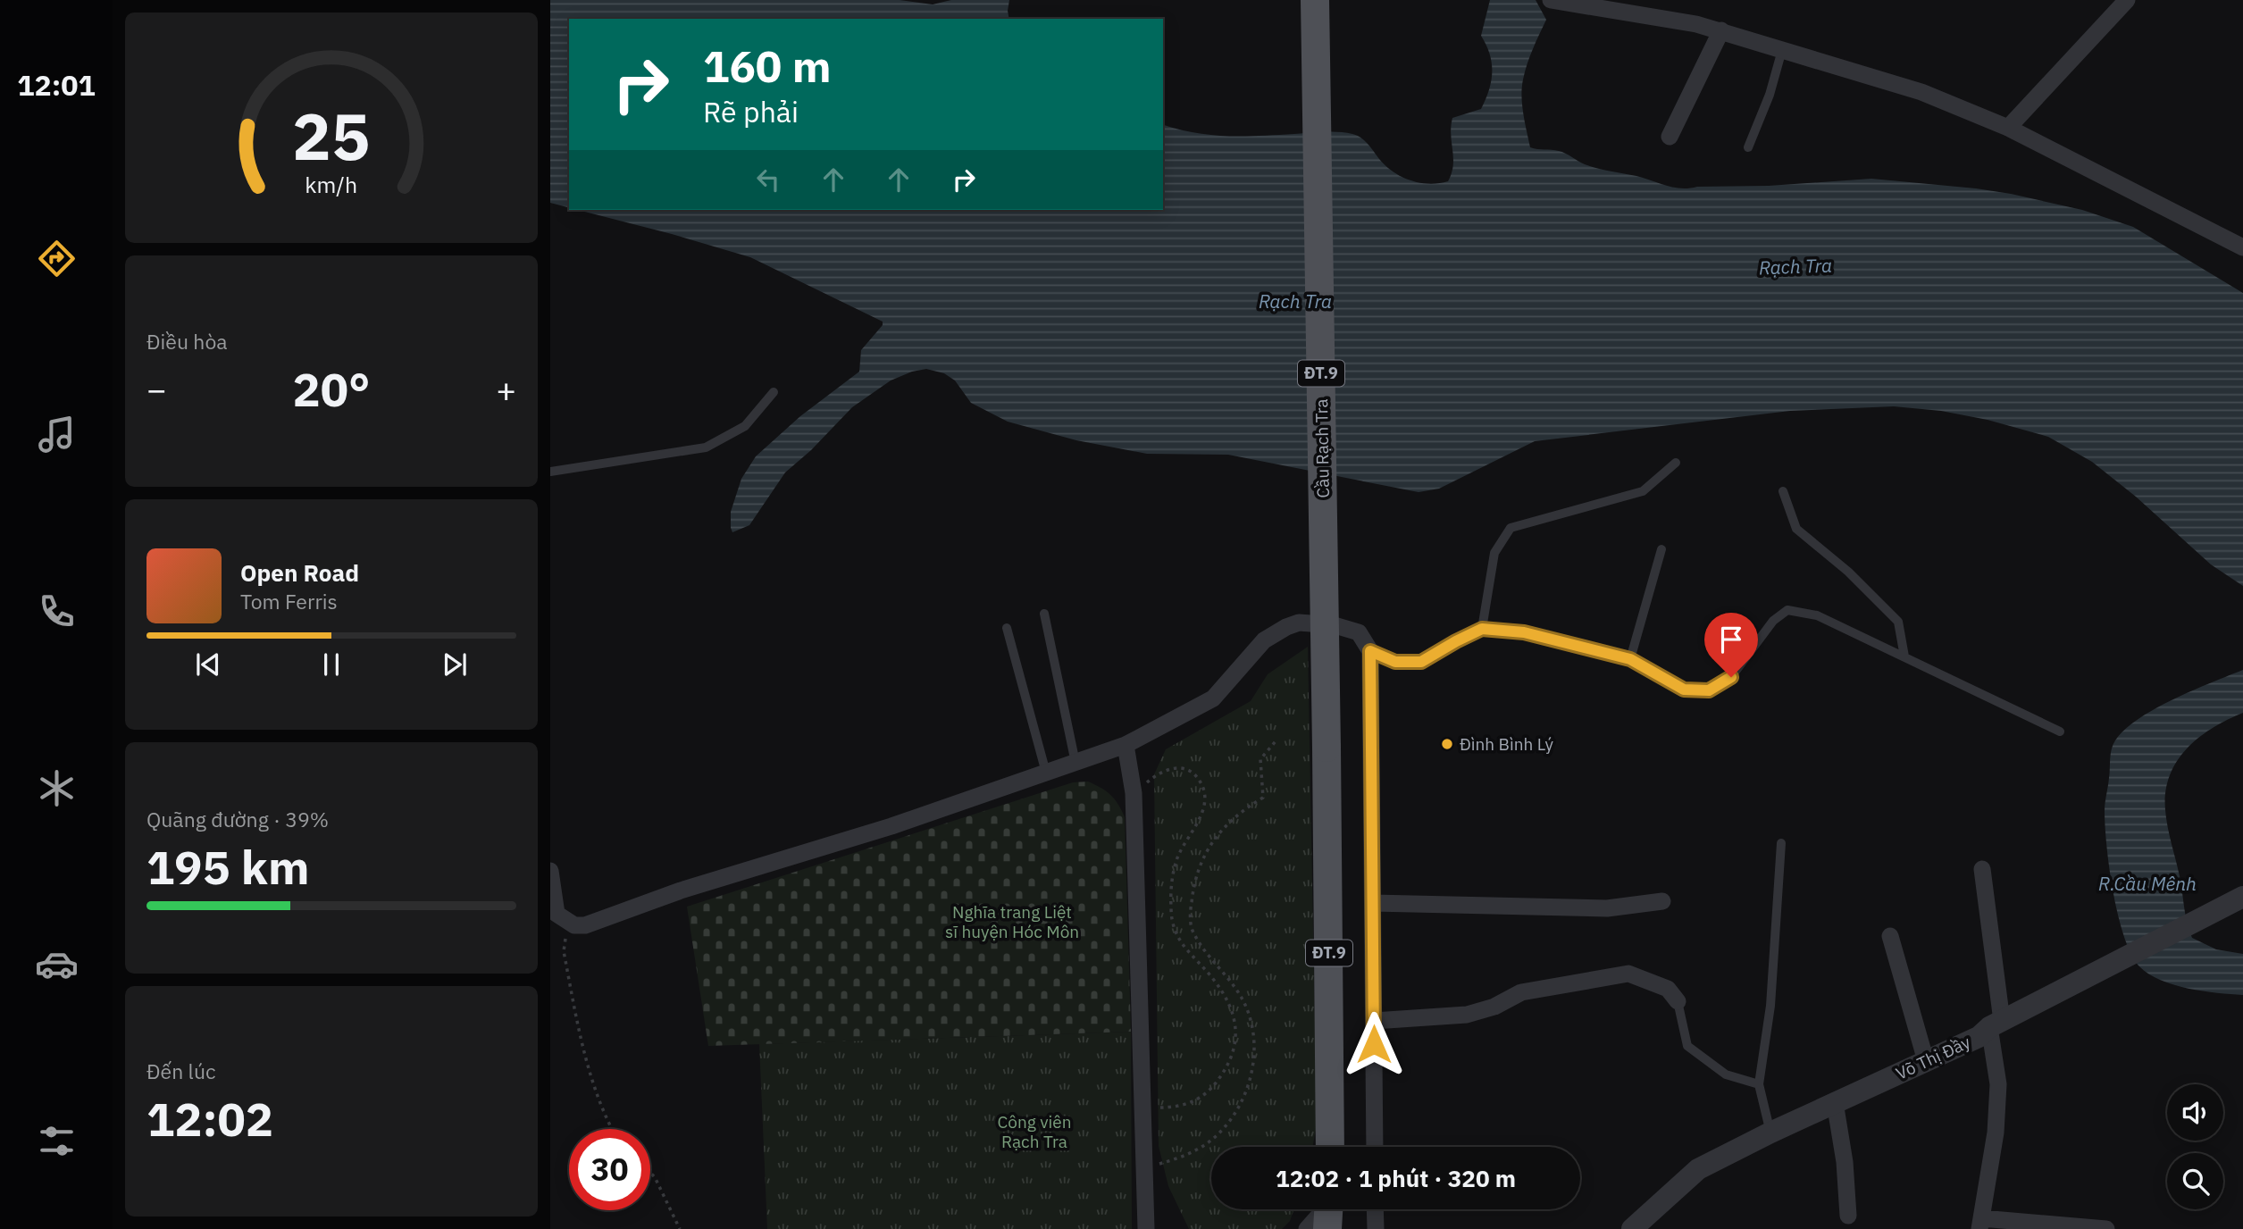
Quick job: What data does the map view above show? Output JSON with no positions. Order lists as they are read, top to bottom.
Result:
{
  "streets": {
    "main road": ["ĐT.9", "Cầu Rạch Tra"],
    "street": ["Võ Thị Đầy"]
  },
  "water": ["Rạch Tra", "R.Cầu Mênh"],
  "parks": ["Nghĩa trang Liệt sĩ huyện Hóc Môn", "Công viên Rạch Tra"],
  "places": ["Đình Bình Lý"],
  "page": {
    "tabs": "12:01",
    "turn": ["160 m", "Rẽ phải"],
    "tile": [
      "Điều hòa",
      ["Quãng đường · 39%", "195 km"],
      ["Đến lúc", "12:02"]
    ],
    "heat": ["−", "20°", "+"],
    "song": ["Open Road", "Tom Ferris"],
    "limit": "30",
    "trip": "12:02 · 1 phút · 320 m",
    "gauge": ["25", "km/h"]
  }
}
